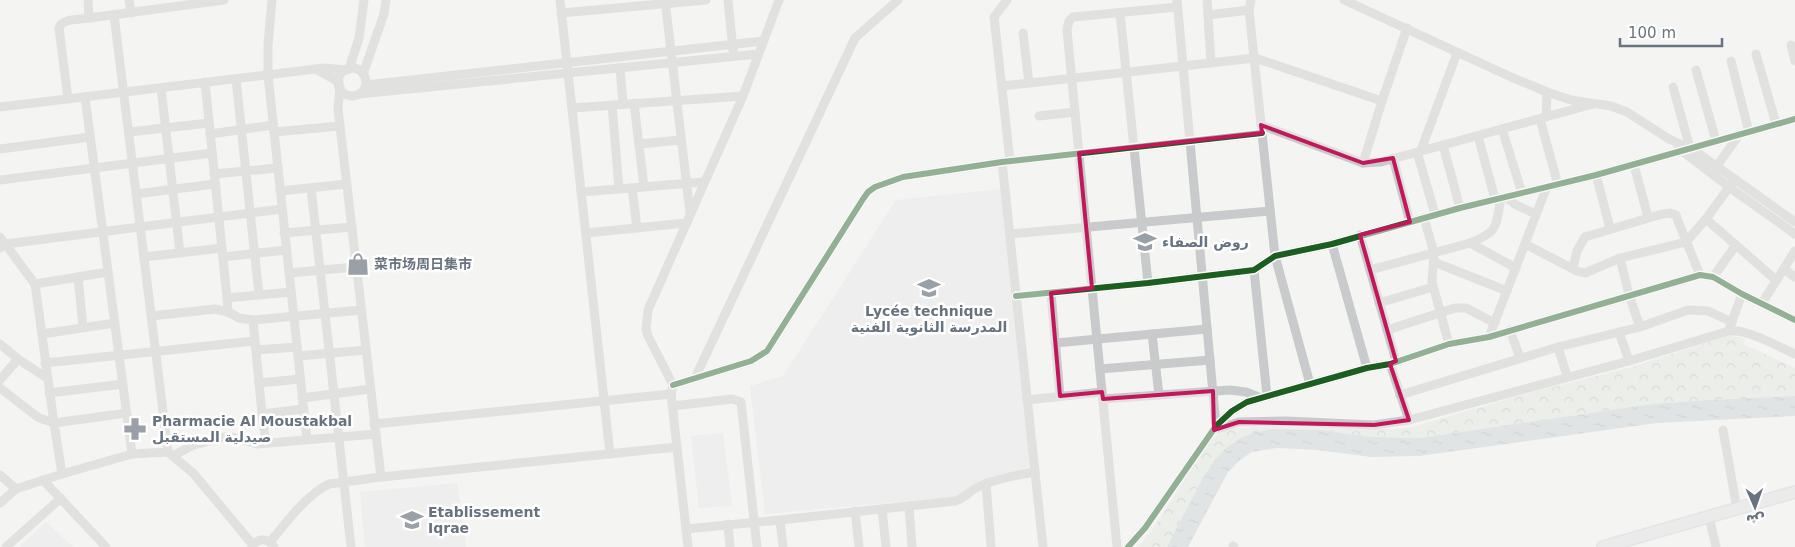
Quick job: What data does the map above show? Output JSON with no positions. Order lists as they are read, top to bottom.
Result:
{
  "places": {
    "school or university": ["روض الصفاء", "Lycée technique المدرسة الثانوية الفنية", "Etablissement Iqrae"],
    "shop": ["菜市场周日集市"],
    "pharmacy": ["Pharmacie Al Moustakbal صيدلية المستقبل"]
  },
  "scale_bar": "100 m",
  "north": "bottom"
}
